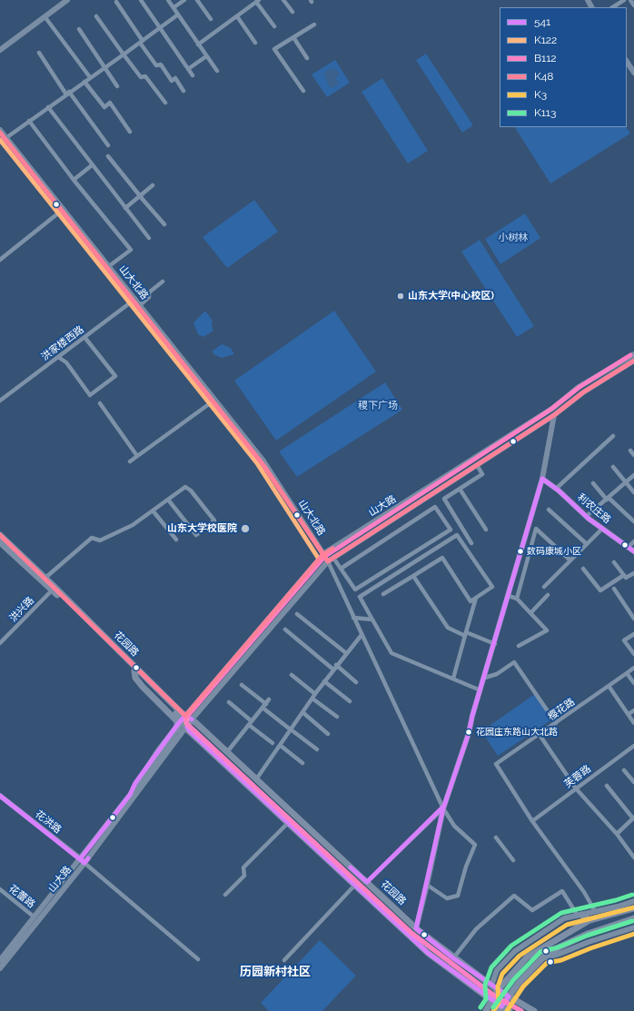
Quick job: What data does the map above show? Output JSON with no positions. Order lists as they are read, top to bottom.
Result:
{
  "streets": {
    "main road": [
      "山大北路",
      "山大路",
      "利农庄路",
      "花园路",
      "花洪路"
    ],
    "street": [
      "洪家楼西路",
      "洪兴路",
      "樱花路",
      "芙蓉路",
      "花蕾路"
    ]
  },
  "crossings": [
    ["山大北路", "洪家楼西路"],
    ["山大北路", "山大路"],
    ["山大路", "花园路"],
    ["山大路", "花洪路"],
    ["山大路", "花蕾路"],
    ["洪兴路", "花园路"],
    ["樱花路", "芙蓉路"]
  ],
  "districts": ["历园新村社区"],
  "parks": ["小树林", "稷下广场"],
  "places": [
    "山东大学(中心校区)",
    "山东大学校医院",
    "数码康城小区",
    "花园庄东路山大北路"
  ],
  "lines": [
    "transit line K48",
    "transit line K122",
    "transit line B112",
    "transit line 541",
    "transit line K113",
    "transit line K3"
  ],
  "legend": [
    "541",
    "K122",
    "B112",
    "K48",
    "K3",
    "K113"
  ]
}
